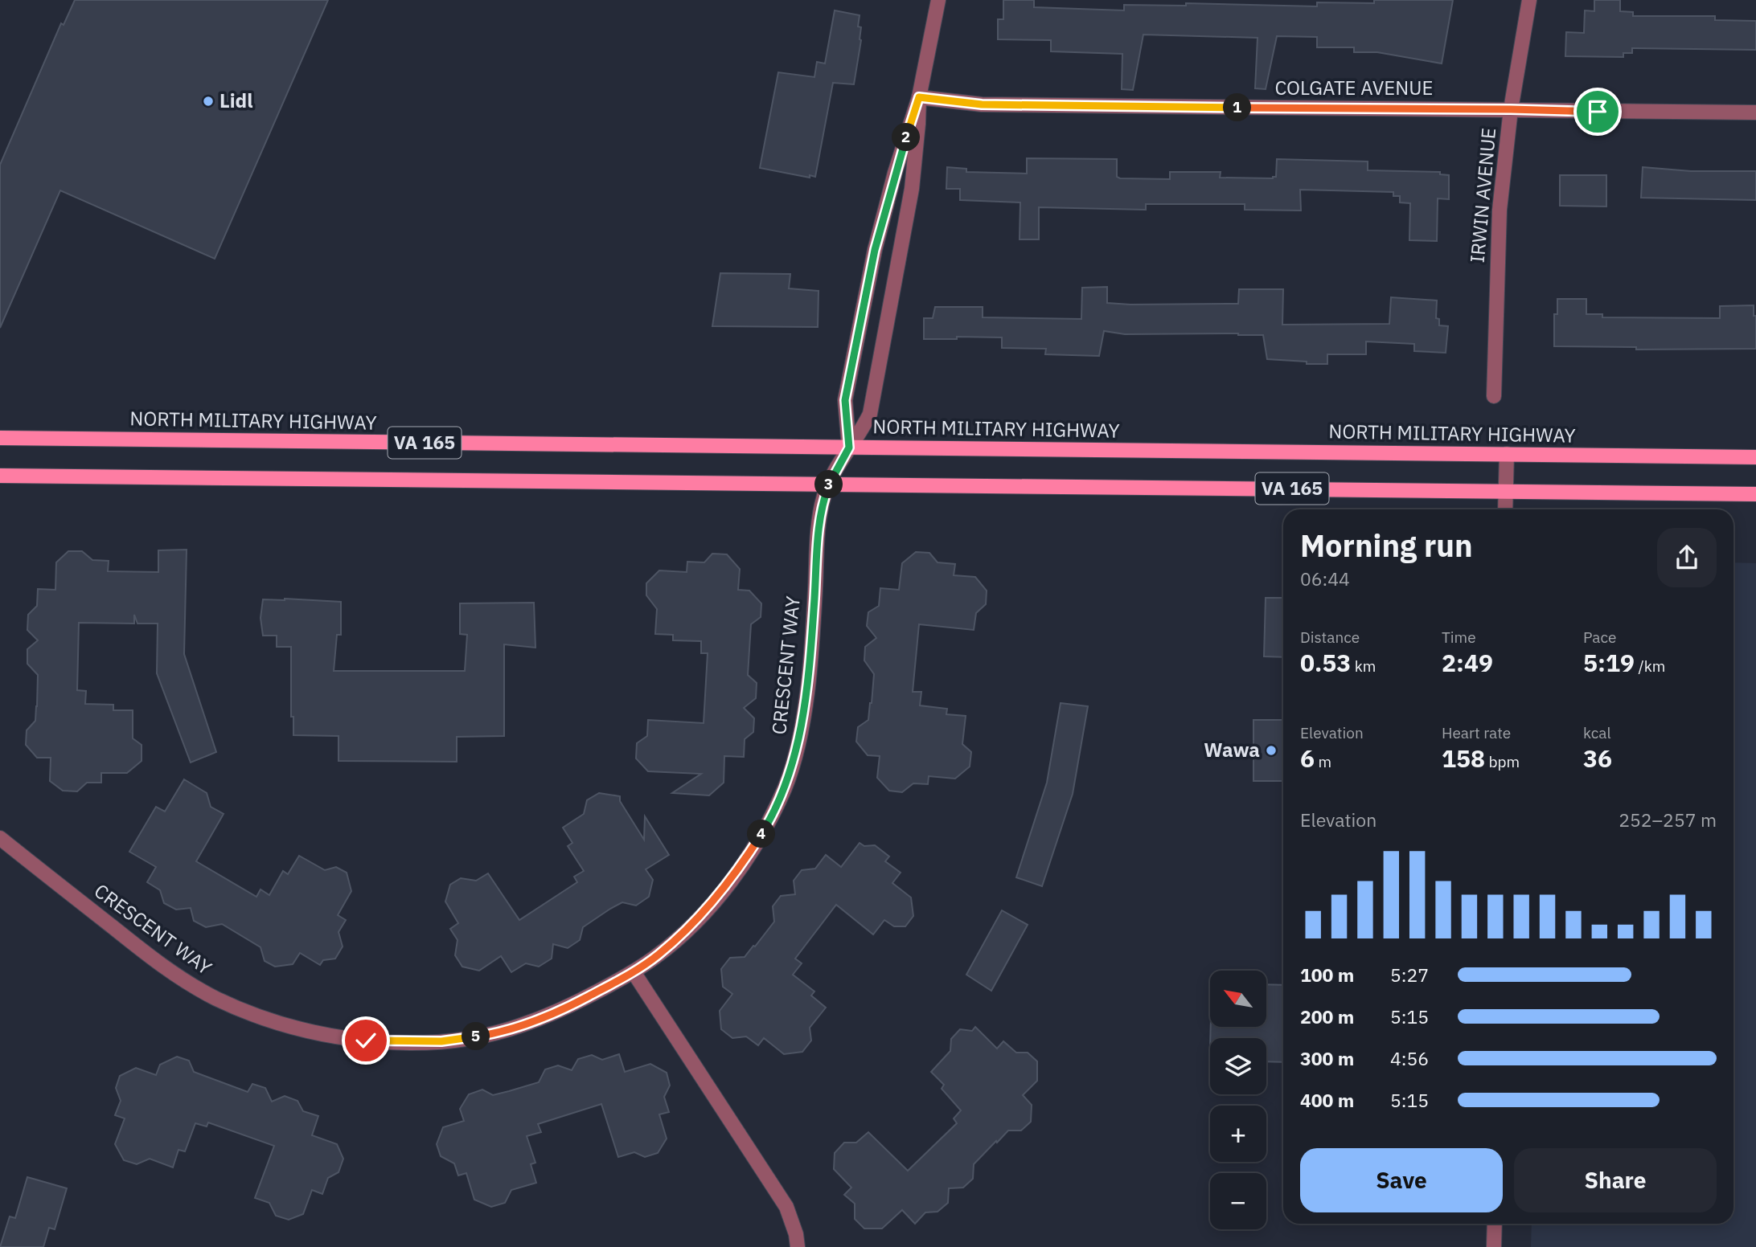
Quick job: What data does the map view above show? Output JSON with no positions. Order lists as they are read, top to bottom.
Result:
{
  "streets": {
    "main road": ["NORTH MILITARY HIGHWAY", "VA 165"],
    "street": ["COLGATE AVENUE", "IRWIN AVENUE", "CRESCENT WAY"]
  },
  "crossings": [
    ["COLGATE AVENUE", "IRWIN AVENUE"],
    ["COLGATE AVENUE", "CRESCENT WAY"],
    ["NORTH MILITARY HIGHWAY", "CRESCENT WAY"],
    ["VA 165", "CRESCENT WAY"]
  ],
  "places": ["Lidl", "Wawa"],
  "north": "top left",
  "page": {
    "pins": [
      "1",
      "2",
      "3",
      "4",
      "5"
    ],
    "heading": ["Morning run", "06:44"],
    "stats": [
      ["Distance", "0.53 km"],
      ["Time", "2:49"],
      ["Pace", "5:19 /km"],
      ["Elevation", "6 m"],
      ["Heart rate", "158 bpm"],
      ["kcal", "36"]
    ],
    "chart": ["Elevation", "252–257 m"],
    "list": [
      {
        "name": "100 m",
        "note": "5:27"
      },
      {
        "name": "200 m",
        "note": "5:15"
      },
      {
        "name": "300 m",
        "note": "4:56"
      },
      {
        "name": "400 m",
        "note": "5:15"
      }
    ],
    "map_buttons": ["+", "−"],
    "buttons": ["Save", "Share"]
  }
}
